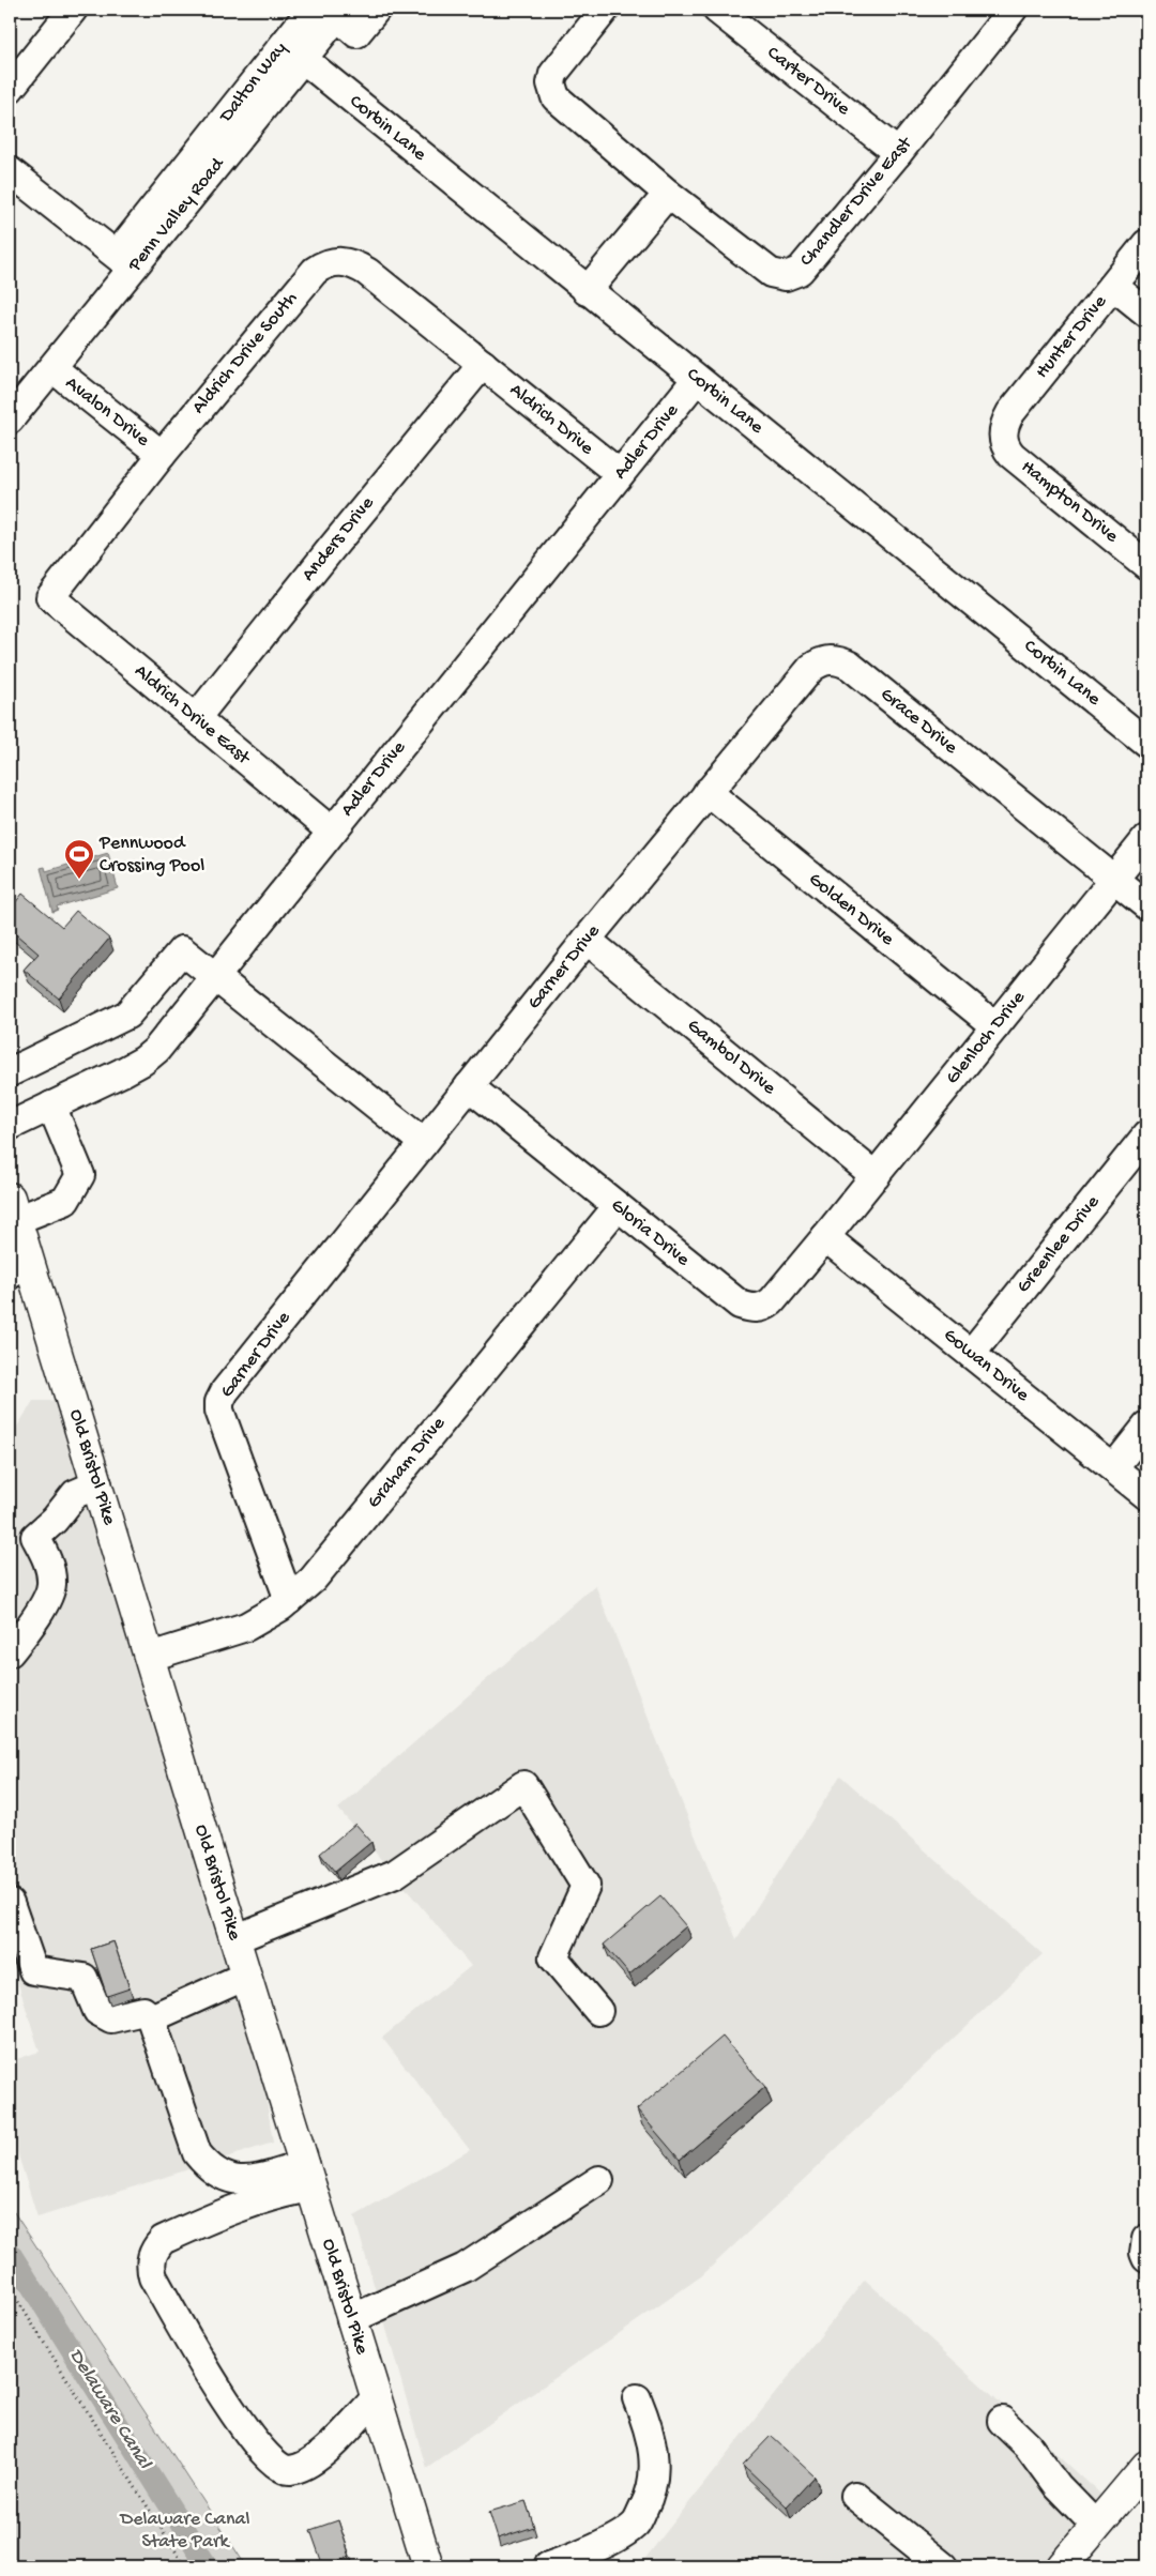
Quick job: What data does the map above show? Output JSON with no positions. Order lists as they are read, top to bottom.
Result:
{
  "streets": {
    "main road": ["Old Bristol Pike"],
    "street": [
      "Carter Drive",
      "Dalton Way",
      "Corbin Lane",
      "Chandler Drive East",
      "Penn Valley Road",
      "Hunter Drive",
      "Aldrich Drive South",
      "Avalon Drive",
      "Aldrich Drive",
      "Adler Drive",
      "Hampton Drive",
      "Anders Drive",
      "Aldrich Drive East",
      "Grace Drive",
      "Golden Drive",
      "Garner Drive",
      "Glenloch Drive",
      "Gambol Drive",
      "Gloria Drive",
      "Greenlee Drive",
      "Gowan Drive",
      "Graham Drive"
    ]
  },
  "crossings": [
    ["Carter Drive", "Chandler Drive East"],
    ["Dalton Way", "Penn Valley Road"],
    ["Corbin Lane", "Penn Valley Road"],
    ["Corbin Lane", "Adler Drive"],
    ["Penn Valley Road", "Avalon Drive"],
    ["Hunter Drive", "Hampton Drive"],
    ["Aldrich Drive South", "Avalon Drive"],
    ["Aldrich Drive South", "Aldrich Drive"],
    ["Aldrich Drive South", "Anders Drive"],
    ["Aldrich Drive South", "Aldrich Drive East"],
    ["Aldrich Drive", "Adler Drive"],
    ["Aldrich Drive", "Anders Drive"],
    ["Adler Drive", "Aldrich Drive East"],
    ["Anders Drive", "Aldrich Drive East"],
    ["Grace Drive", "Golden Drive"],
    ["Grace Drive", "Garner Drive"],
    ["Grace Drive", "Glenloch Drive"],
    ["Golden Drive", "Garner Drive"],
    ["Golden Drive", "Glenloch Drive"],
    ["Garner Drive", "Gambol Drive"],
    ["Garner Drive", "Gloria Drive"],
    ["Garner Drive", "Graham Drive"],
    ["Glenloch Drive", "Gambol Drive"],
    ["Glenloch Drive", "Gloria Drive"],
    ["Glenloch Drive", "Gowan Drive"],
    ["Gloria Drive", "Gowan Drive"],
    ["Gloria Drive", "Graham Drive"],
    ["Greenlee Drive", "Gowan Drive"],
    ["Graham Drive", "Old Bristol Pike"]
  ],
  "water": ["Delaware Canal"],
  "parks": ["Delaware Canal State Park"],
  "places": {
    "sports": ["Pennwood Crossing Pool"]
  }
}
